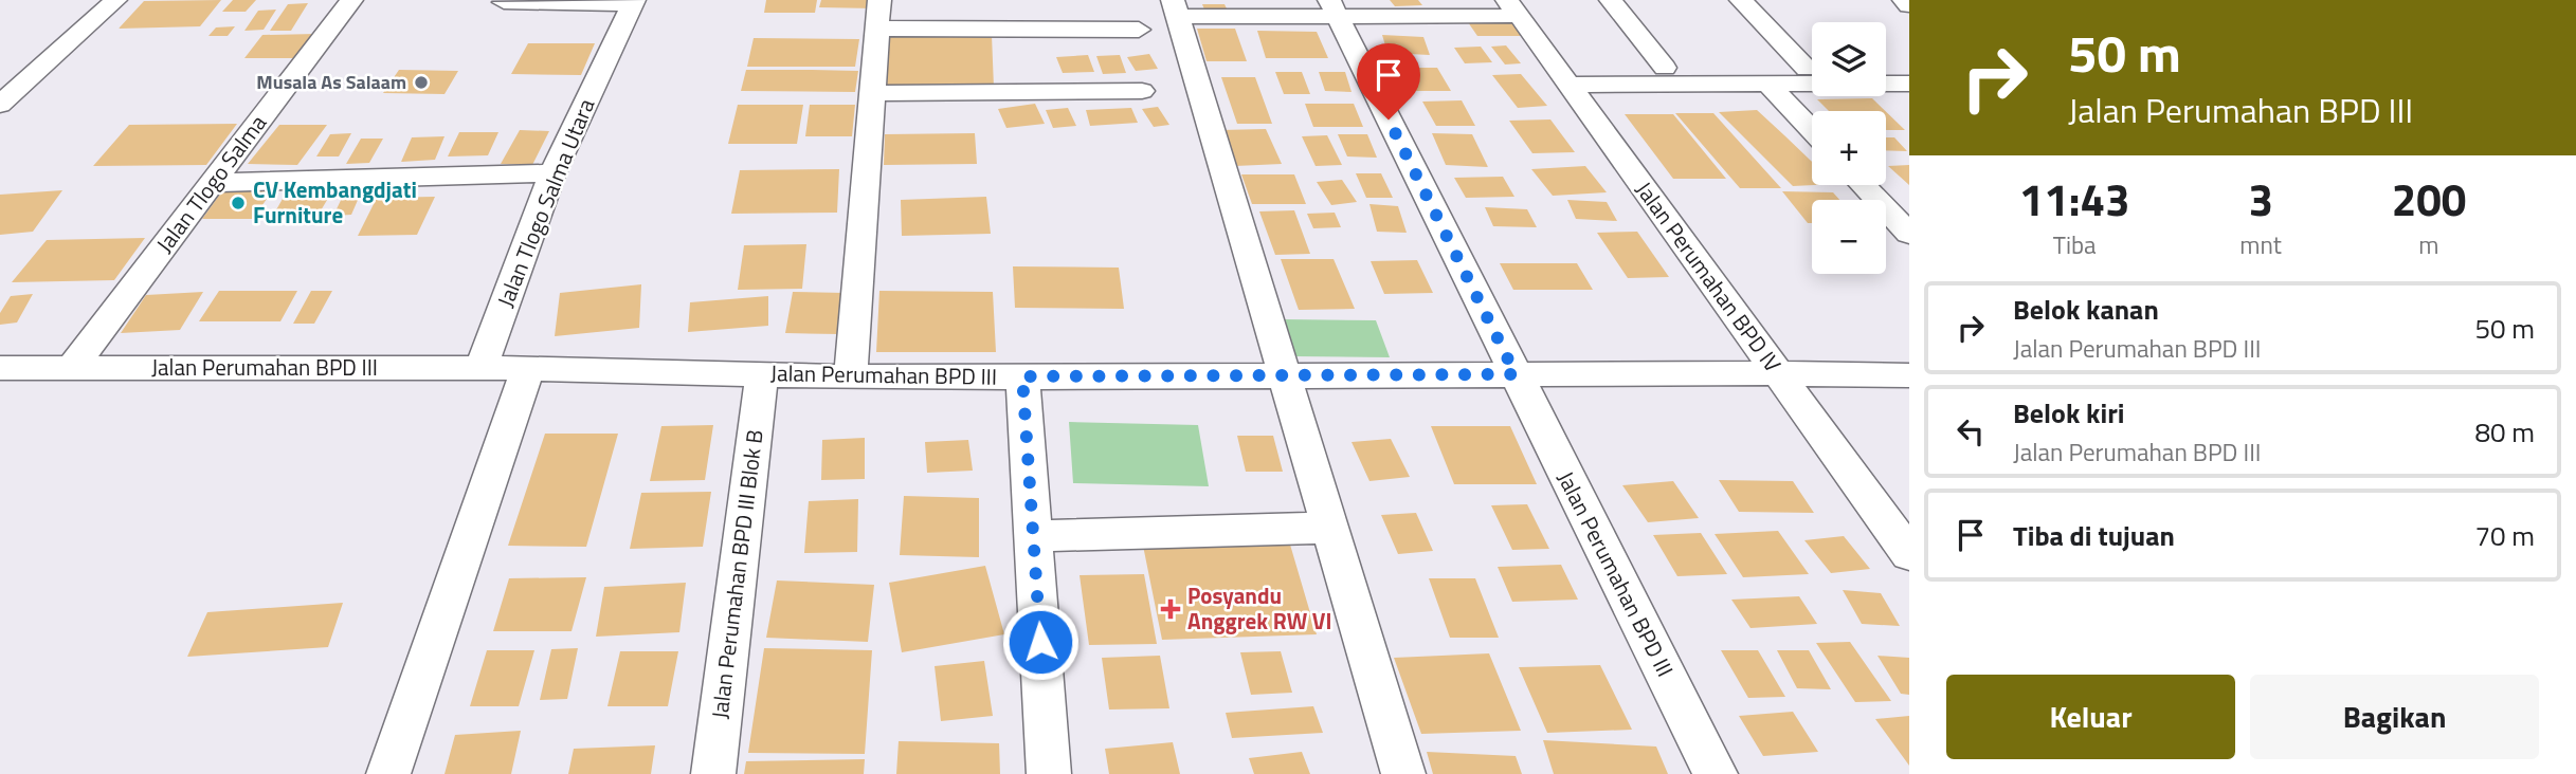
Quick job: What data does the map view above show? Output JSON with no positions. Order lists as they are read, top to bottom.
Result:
{
  "streets": {
    "street": [
      "Jalan Tlogo Salma",
      "Jalan Tlogo Salma Utara",
      "Jalan Perumahan BPD IV",
      "Jalan Perumahan BPD III",
      "Jalan Perumahan BPD III Blok B"
    ]
  },
  "crossings": [
    ["Jalan Tlogo Salma", "Jalan Perumahan BPD III"],
    ["Jalan Tlogo Salma Utara", "Jalan Perumahan BPD III"],
    ["Jalan Perumahan BPD IV", "Jalan Perumahan BPD III"],
    ["Jalan Perumahan BPD III", "Jalan Perumahan BPD III Blok B"]
  ],
  "places": {
    "other": ["Musala As Salaam", "CV Kembangdjati Furniture"],
    "health": ["Posyandu Anggrek RW VI"]
  },
  "page": {
    "turn": ["50 m", "Jalan Perumahan BPD III"],
    "map_buttons": ["+", "−"],
    "eta": [
      "11:43",
      "Tiba",
      "3",
      "mnt",
      "200",
      "m"
    ],
    "list": [
      {
        "name": "Belok kanan",
        "note": "Jalan Perumahan BPD III",
        "value": "50 m"
      },
      {
        "name": "Belok kiri",
        "note": "Jalan Perumahan BPD III",
        "value": "80 m"
      },
      {
        "name": "Tiba di tujuan",
        "value": "70 m"
      }
    ],
    "buttons": ["Keluar", "Bagikan"]
  }
}
